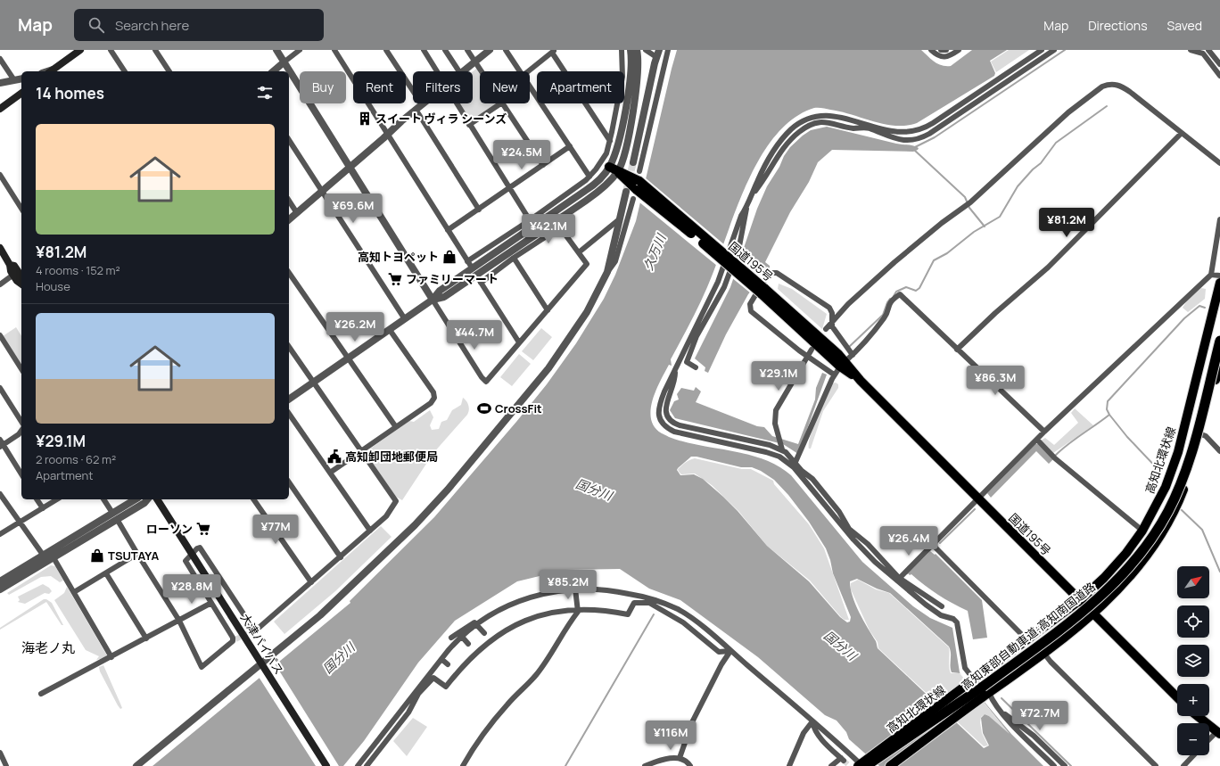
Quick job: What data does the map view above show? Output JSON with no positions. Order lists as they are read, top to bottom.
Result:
{
  "streets": {
    "highway": ["高知東部自動車道;高知南国道路"],
    "main road": ["国道195号", "高知北環状線", "大津バイパス"]
  },
  "crossings": [
    ["国道195号", "高知北環状線"]
  ],
  "districts": ["海老ノ丸"],
  "water": ["久万川", "国分川"],
  "places": {
    "building": ["スイート ヴィラ シーンズ"],
    "shop": ["高知トヨペット", "TSUTAYA"],
    "supermarket": ["ファミリーマート", "ローソン"],
    "sports": ["CrossFit"],
    "public building": ["高知卸団地郵便局"]
  },
  "north": "top right",
  "page": {
    "header": "Map",
    "search": "Search here",
    "nav": ["Map", "Directions", "Saved"],
    "chip": [
      "Buy",
      "Rent",
      "Filters",
      "New",
      "Apartment"
    ],
    "heading": "14 homes",
    "list": [
      {
        "name": "¥81.2M",
        "note": "4 rooms · 152 m² · House"
      },
      {
        "name": "¥29.1M",
        "note": "2 rooms · 62 m² · Apartment"
      }
    ],
    "price": [
      "¥24.5M",
      "¥69.6M",
      "¥81.2M",
      "¥42.1M",
      "¥26.2M",
      "¥44.7M",
      "¥29.1M",
      "¥86.3M",
      "¥77M",
      "¥26.4M",
      "¥85.2M",
      "¥28.8M",
      "¥72.7M",
      "¥116M"
    ],
    "map_buttons": ["+", "−"]
  }
}
